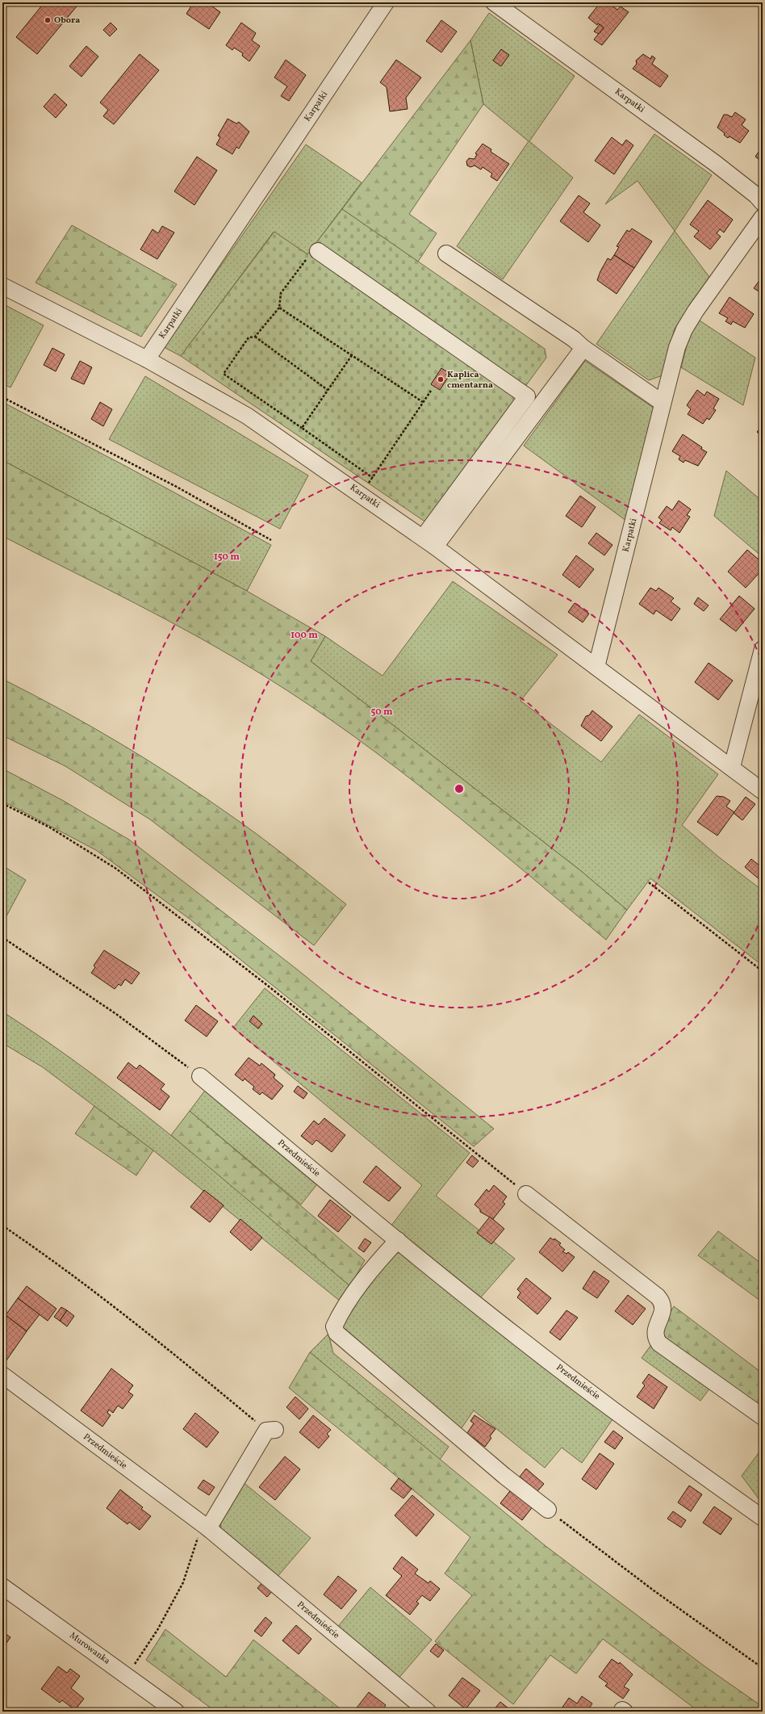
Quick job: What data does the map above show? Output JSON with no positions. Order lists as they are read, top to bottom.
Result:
{
  "streets": {
    "street": ["Karpatki", "Przedmieście", "Murowanka"]
  },
  "places": ["Obora", "Kaplica cmentarna"],
  "rings": ["150 m", "100 m", "50 m"]
}
